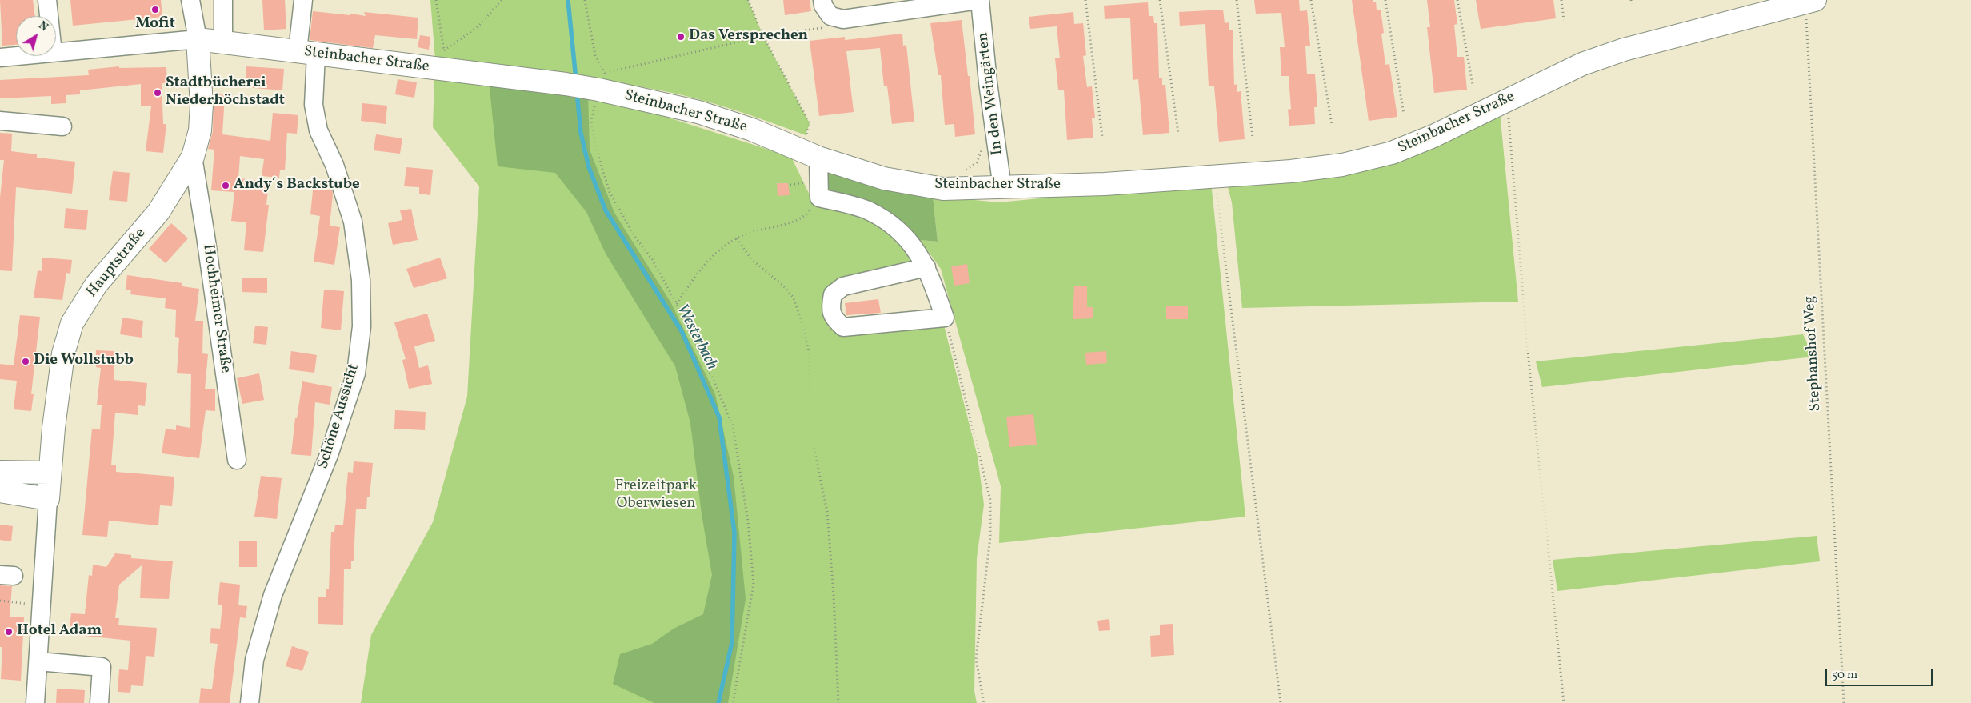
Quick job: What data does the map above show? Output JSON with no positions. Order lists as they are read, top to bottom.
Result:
{
  "streets": {
    "main road": ["Steinbacher Straße", "Hauptstraße"],
    "street": ["In den Weingärten", "Hochheimer Straße", "Schöne Aussicht"],
    "path": ["Stephanshof Weg"]
  },
  "crossings": [
    ["Steinbacher Straße", "In den Weingärten"],
    ["Steinbacher Straße", "Hauptstraße"],
    ["Steinbacher Straße", "Stephanshof Weg"],
    ["Steinbacher Straße", "Schöne Aussicht"],
    ["Hauptstraße", "Hochheimer Straße"]
  ],
  "water": ["Westerbach"],
  "parks": ["Freizeitpark Oberwiesen"],
  "places": [
    "Mofit",
    "Das Versprechen",
    "Stadtbücherei Niederhöchstadt",
    "Andy´s Backstube",
    "Die Wollstubb",
    "Hotel Adam"
  ],
  "scale_bar": "50 m",
  "north": "top right"
}
